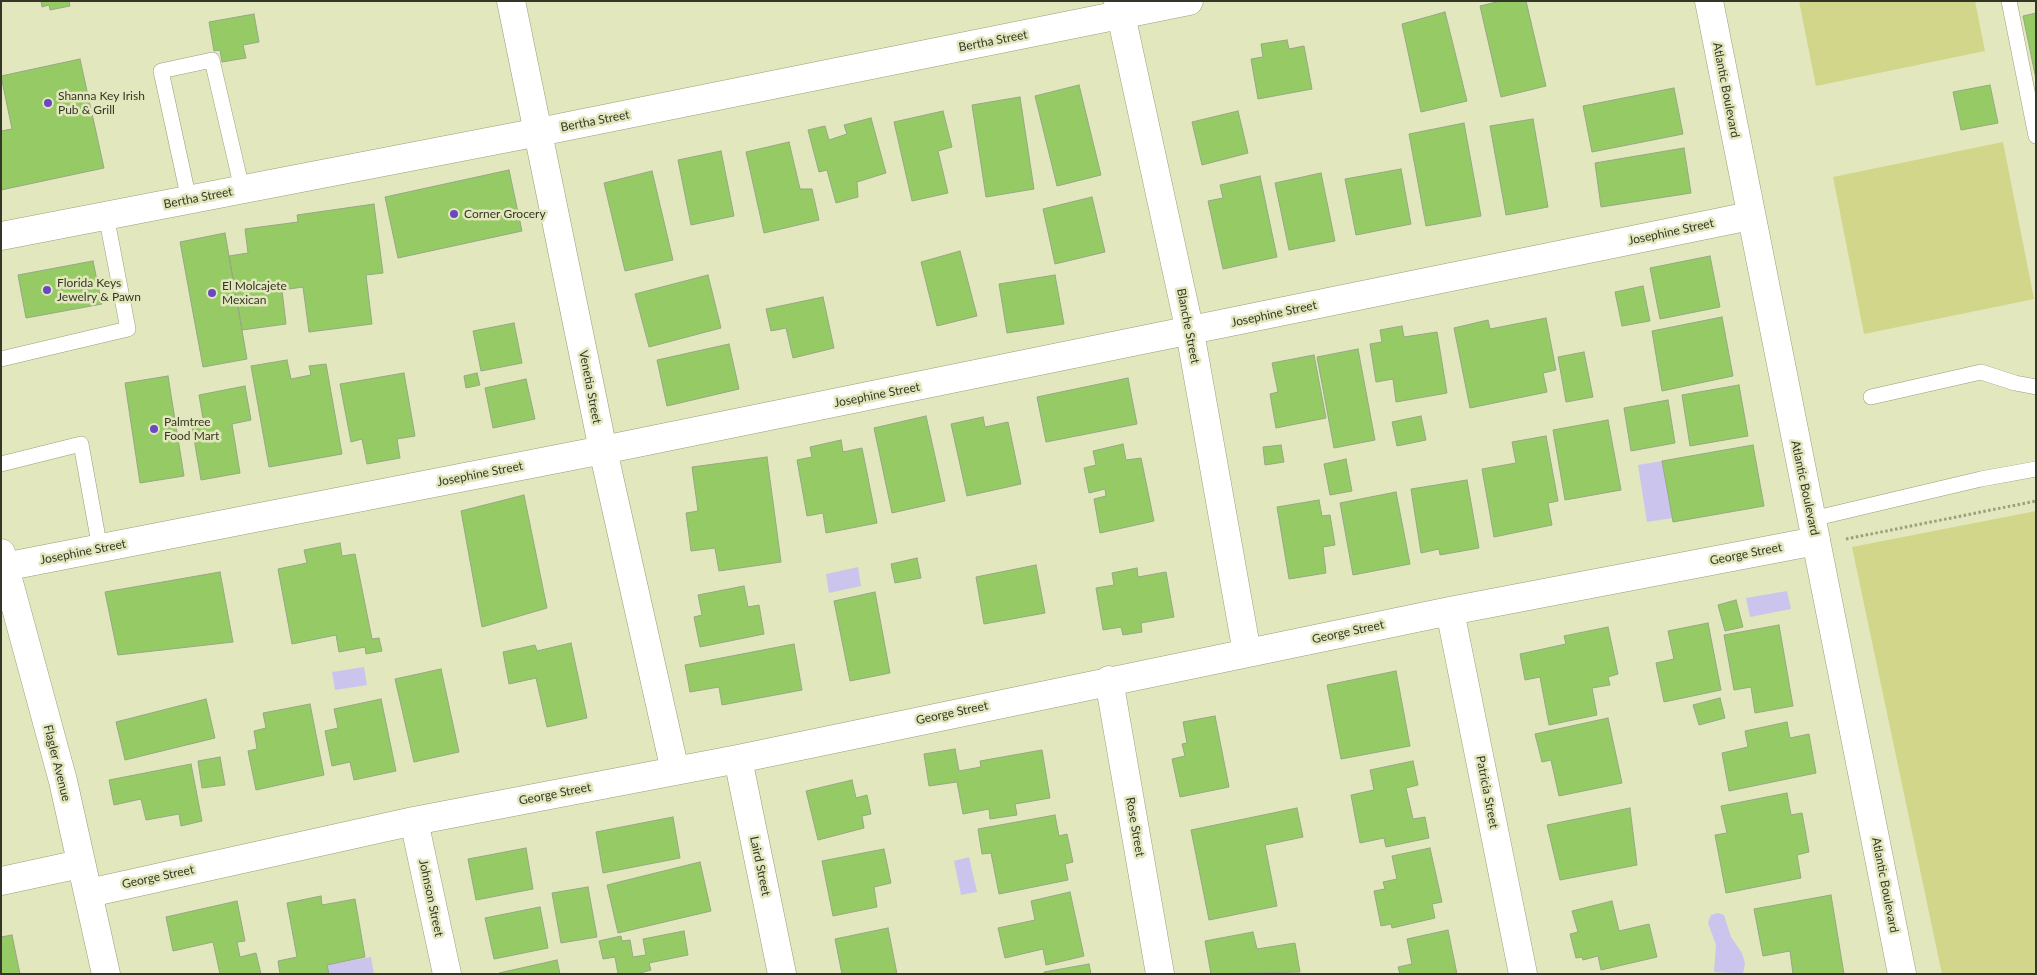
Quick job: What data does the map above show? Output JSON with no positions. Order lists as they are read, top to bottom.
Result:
{
  "streets": {
    "street": [
      "Bertha Street",
      "Atlantic Boulevard",
      "Josephine Street",
      "Blanche Street",
      "Venetia Street",
      "George Street",
      "Flagler Avenue",
      "Patricia Street",
      "Rose Street",
      "Laird Street",
      "Johnson Street"
    ]
  },
  "crossings": [
    ["Bertha Street", "Blanche Street"],
    ["Bertha Street", "Venetia Street"],
    ["Atlantic Boulevard", "Josephine Street"],
    ["Atlantic Boulevard", "George Street"],
    ["Josephine Street", "Blanche Street"],
    ["Josephine Street", "Venetia Street"],
    ["Josephine Street", "Flagler Avenue"],
    ["Blanche Street", "George Street"],
    ["Venetia Street", "George Street"],
    ["George Street", "Flagler Avenue"],
    ["George Street", "Patricia Street"],
    ["George Street", "Rose Street"],
    ["George Street", "Laird Street"],
    ["George Street", "Johnson Street"]
  ],
  "places": [
    "Shanna Key Irish Pub & Grill",
    "Corner Grocery",
    "Florida Keys Jewelry & Pawn",
    "El Molcajete Mexican",
    "Palmtree Food Mart"
  ]
}
